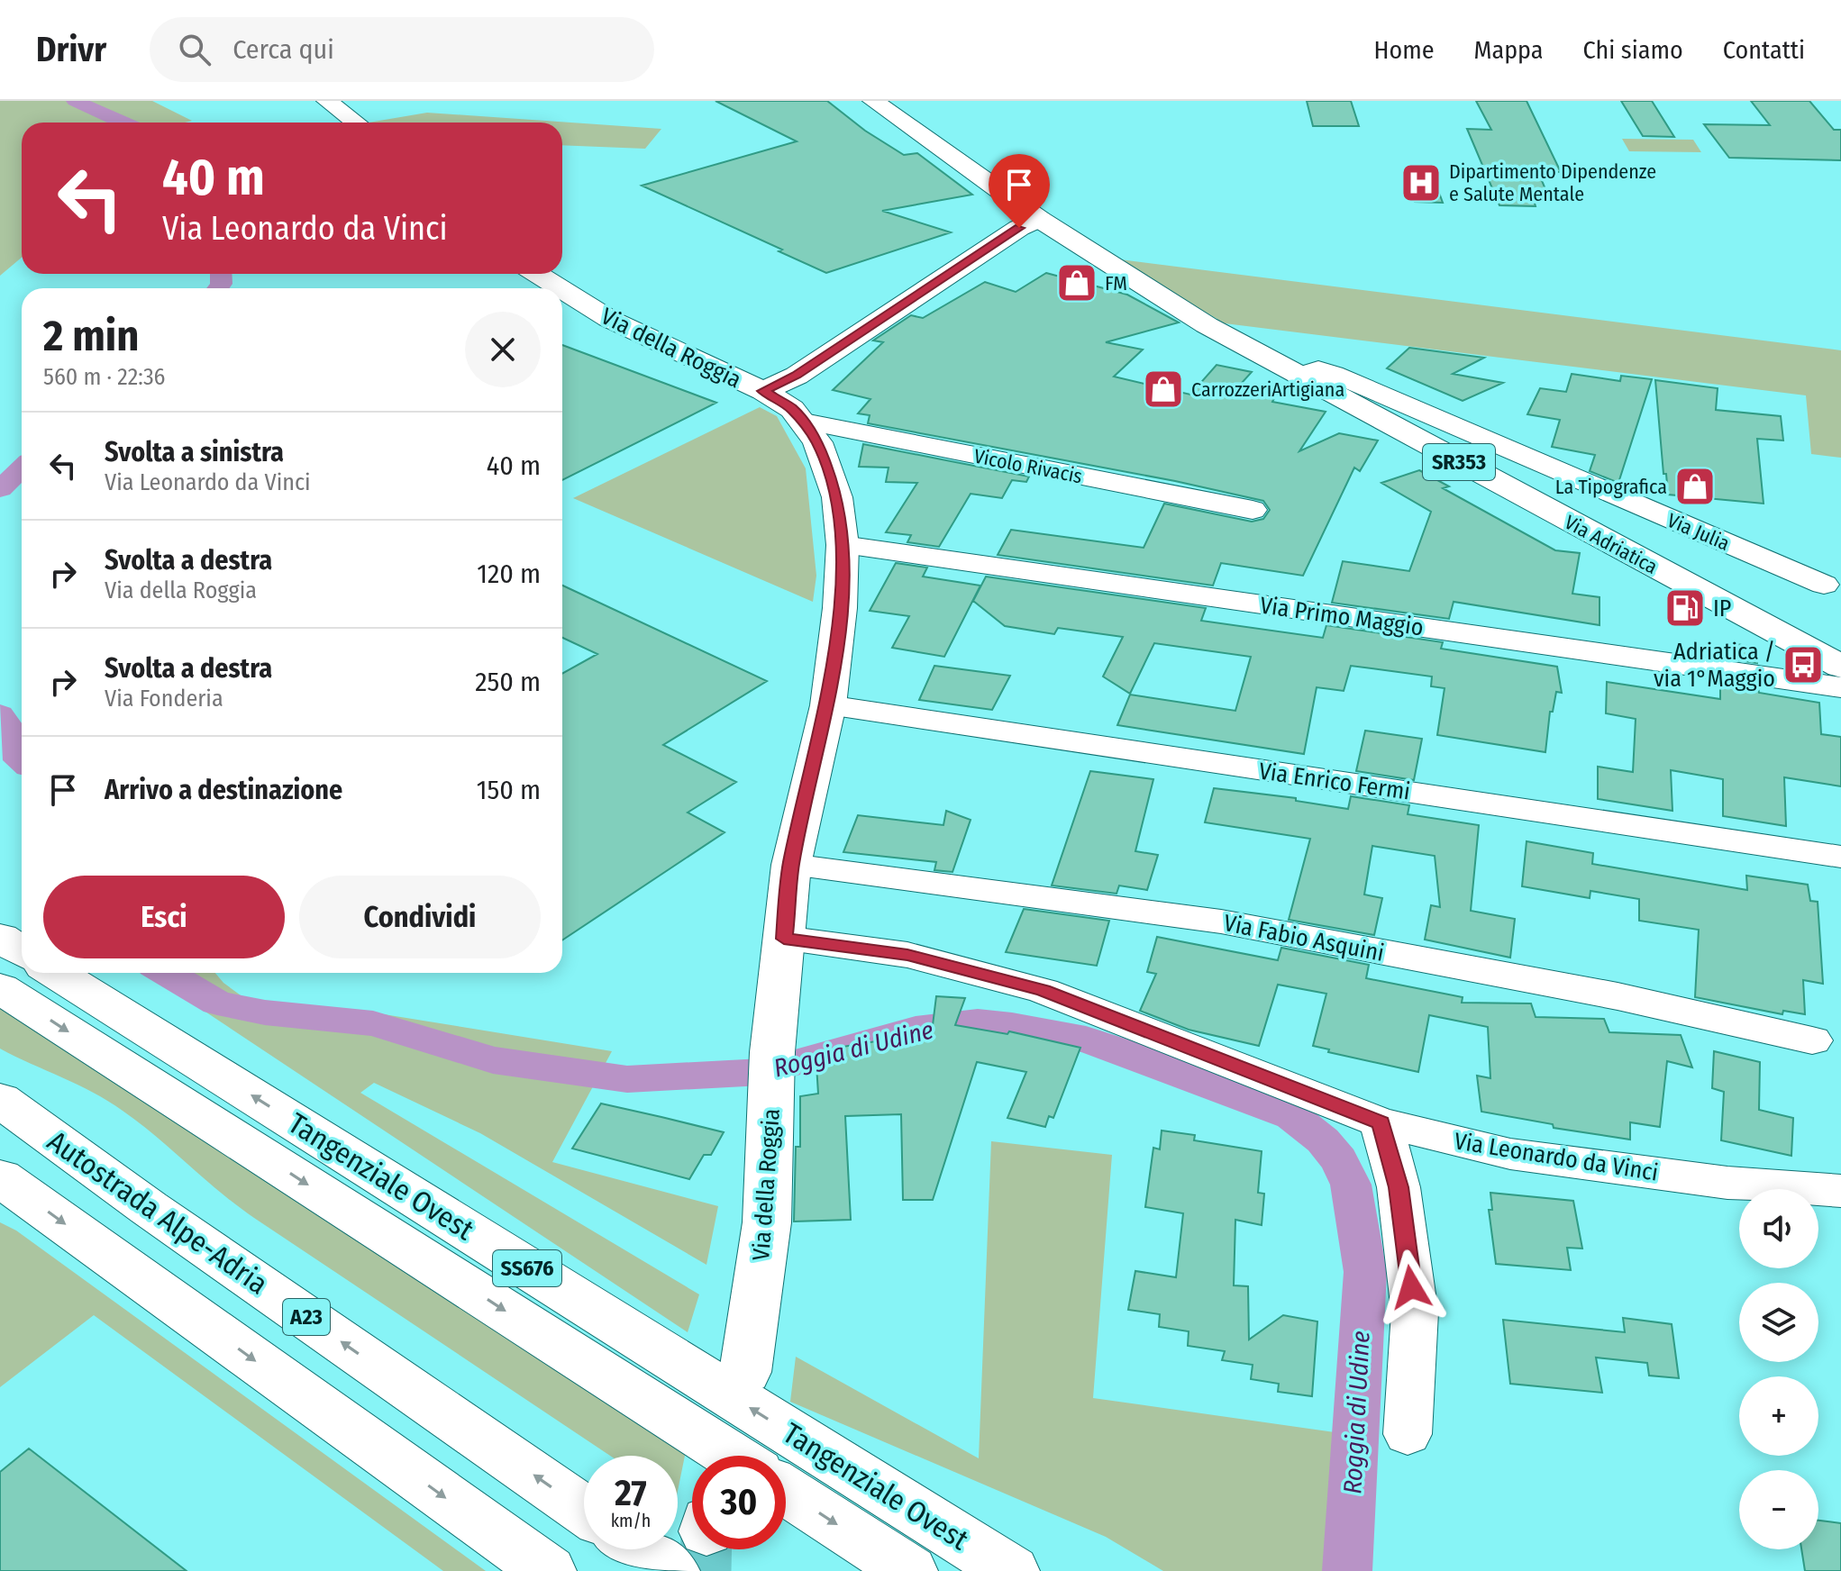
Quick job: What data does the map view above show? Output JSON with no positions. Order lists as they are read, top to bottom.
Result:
{
  "streets": {
    "main road": [
      "Via della Roggia",
      "SR353",
      "Via Adriatica",
      "Tangenziale Ovest",
      "Autostrada Alpe-Adria",
      "SS676",
      "A23"
    ],
    "street": [
      "Vicolo Rivacis",
      "Via Julia",
      "Via Primo Maggio",
      "Via Enrico Fermi",
      "Via Fabio Asquini",
      "Via Leonardo da Vinci"
    ]
  },
  "crossings": [
    ["Via della Roggia", "Vicolo Rivacis"],
    ["Via della Roggia", "Via Primo Maggio"],
    ["Via della Roggia", "Via Enrico Fermi"],
    ["Via della Roggia", "Via Fabio Asquini"],
    ["Via della Roggia", "Via Leonardo da Vinci"],
    ["Via Julia", "Via Adriatica"]
  ],
  "water": ["Roggia di Udine"],
  "places": {
    "hospital": ["Dipartimento Dipendenze e Salute Mentale"],
    "shop": ["FM", "CarrozzeriArtigiana", "La Tipografica"],
    "fuel station": ["IP"],
    "bus stop": ["Adriatica / via 1°Maggio"]
  },
  "page": {
    "header": "Drivr",
    "search": "Cerca qui",
    "nav": [
      "Home",
      "Mappa",
      "Chi siamo",
      "Contatti"
    ],
    "turn": ["40 m", "Via Leonardo da Vinci"],
    "heading": ["2 min", "560 m · 22:36"],
    "list": [
      {
        "name": "Svolta a sinistra",
        "note": "Via Leonardo da Vinci",
        "value": "40 m"
      },
      {
        "name": "Svolta a destra",
        "note": "Via della Roggia",
        "value": "120 m"
      },
      {
        "name": "Svolta a destra",
        "note": "Via Fonderia",
        "value": "250 m"
      },
      {
        "name": "Arrivo a destinazione",
        "value": "150 m"
      }
    ],
    "buttons": ["Esci", "Condividi"],
    "map_buttons": ["+", "−"],
    "speed": "27 km/h",
    "limit": "30"
  }
}
